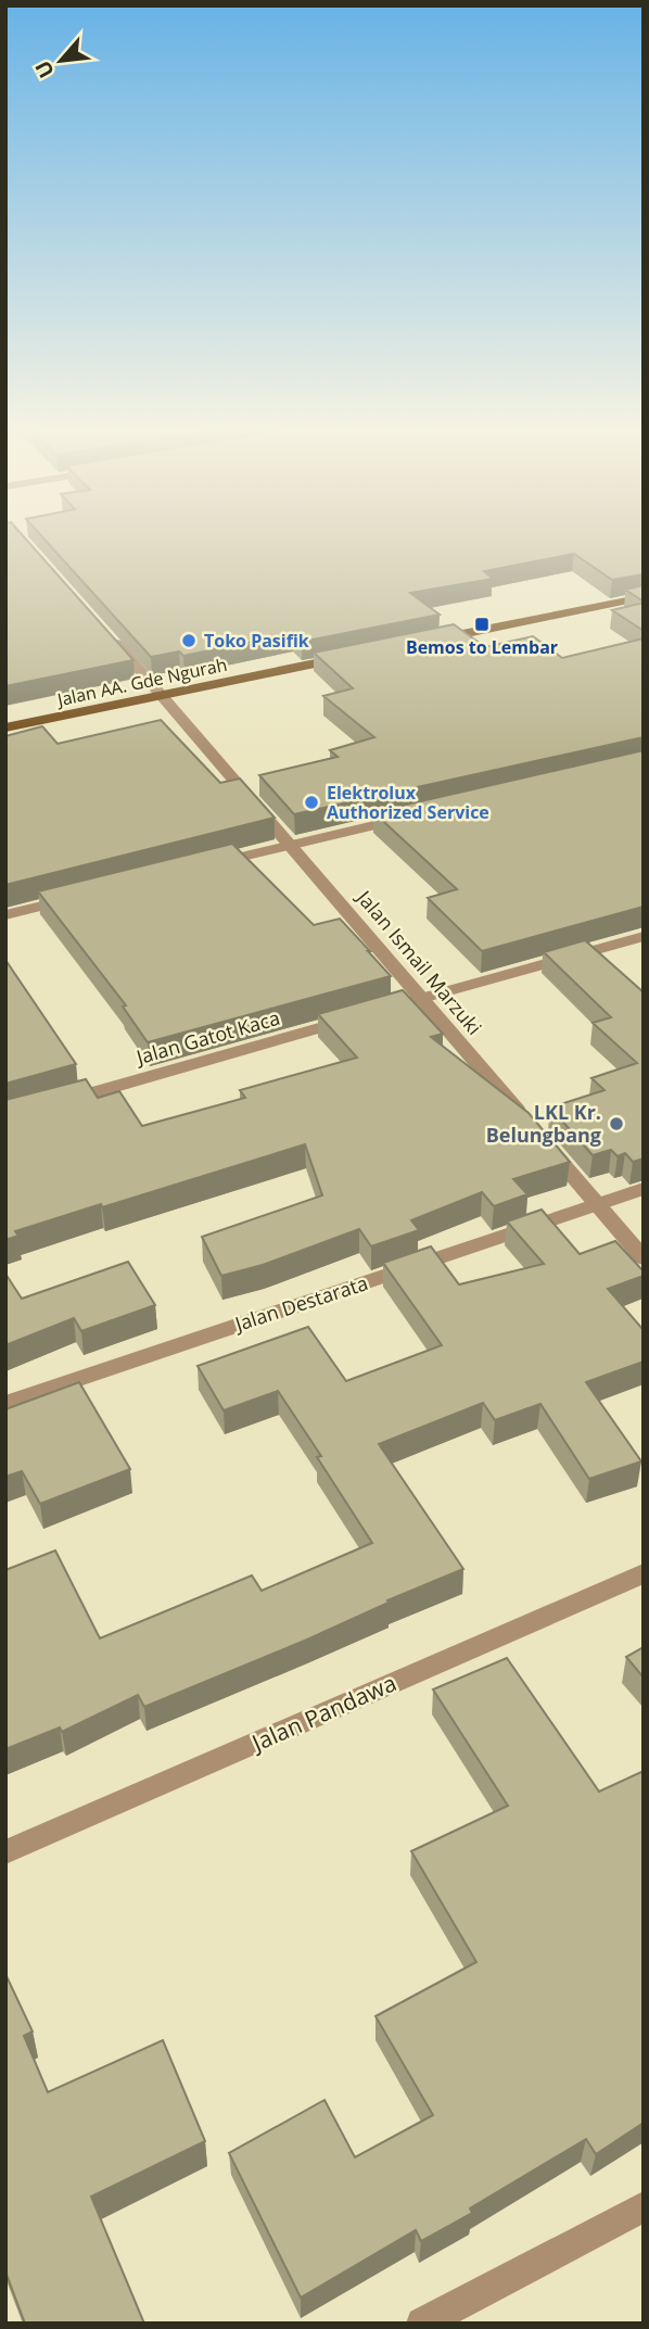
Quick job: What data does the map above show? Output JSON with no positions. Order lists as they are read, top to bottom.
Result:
{
  "streets": {
    "main road": ["Jalan AA. Gde Ngurah"],
    "street": [
      "Jalan Ismail Marzuki",
      "Jalan Gatot Kaca",
      "Jalan Destarata",
      "Jalan Pandawa"
    ]
  },
  "crossings": [
    ["Jalan AA. Gde Ngurah", "Jalan Ismail Marzuki"],
    ["Jalan Ismail Marzuki", "Jalan Destarata"]
  ],
  "places": {
    "transit": ["Bemos to Lembar"],
    "other": ["Toko Pasifik", "Elektrolux Authorized Service", "LKL Kr. Belungbang"]
  },
  "north": "bottom left"
}
